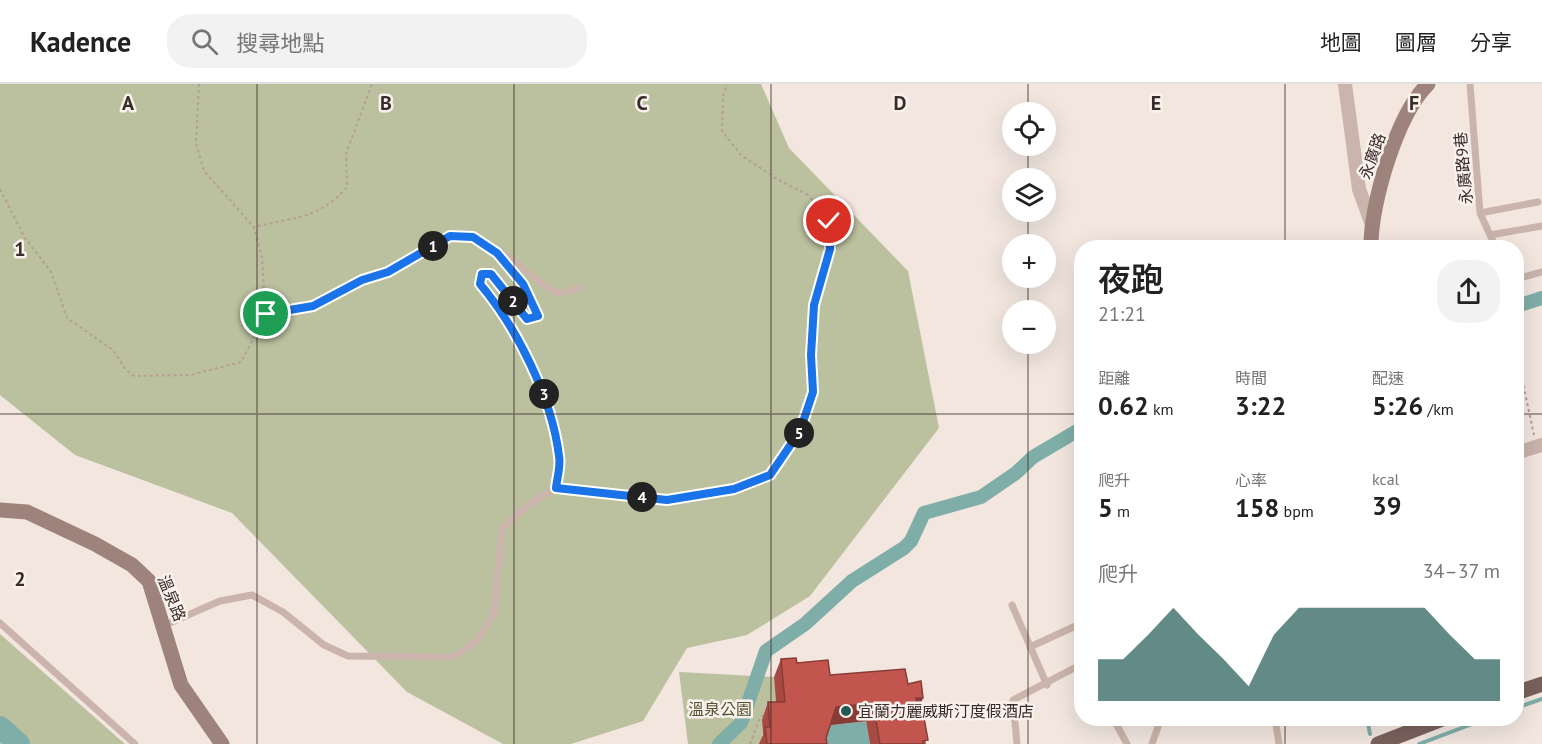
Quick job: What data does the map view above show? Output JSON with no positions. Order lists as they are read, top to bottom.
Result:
{
  "streets": {
    "street": ["永廣路", "溫泉路"],
    "lane": ["永廣路9巷"]
  },
  "parks": ["溫泉公園"],
  "places": ["宜蘭力麗威斯汀度假酒店"],
  "page": {
    "header": "Kadence",
    "search": "搜尋地點",
    "nav": ["地圖", "圖層", "分享"],
    "map_buttons": ["+", "−"],
    "pins": [
      "1",
      "2",
      "3",
      "5",
      "4"
    ],
    "heading": ["夜跑", "21:21"],
    "stats": [
      ["距離", "0.62 km"],
      ["時間", "3:22"],
      ["配速", "5:26 /km"],
      ["爬升", "5 m"],
      ["心率", "158 bpm"],
      ["kcal", "39"]
    ],
    "chart": ["爬升", "34–37 m"]
  },
  "grid": {
    "columns": [
      "A",
      "B",
      "C",
      "D",
      "E",
      "F"
    ],
    "rows": ["1", "2"]
  }
}
